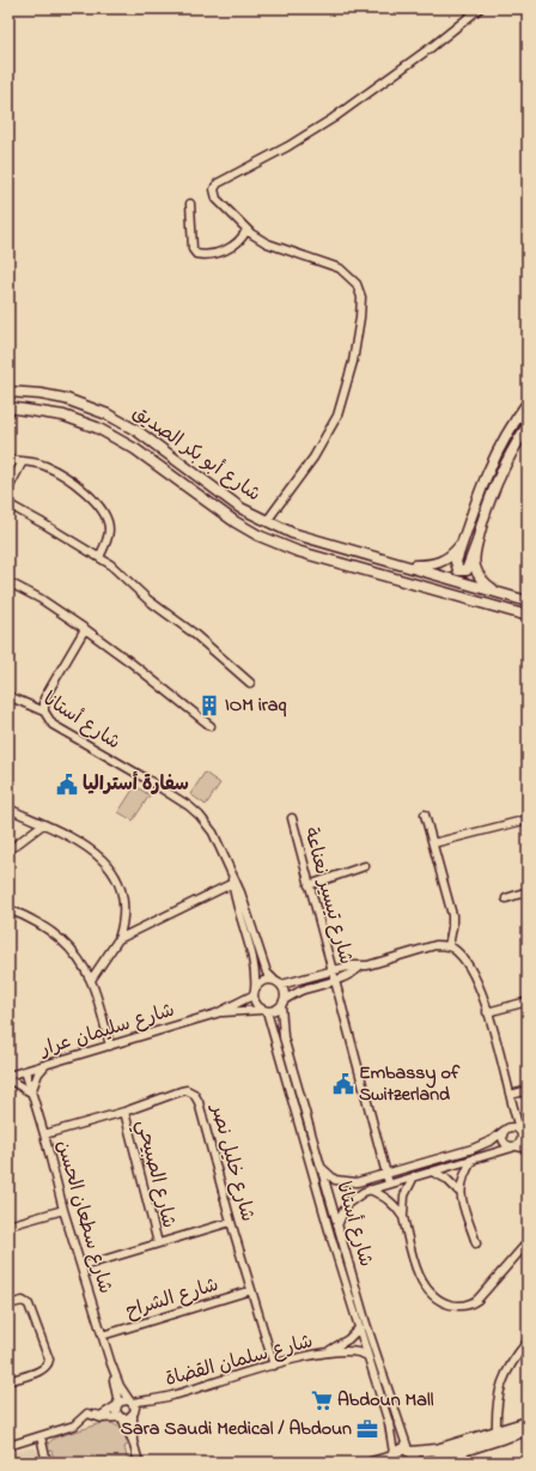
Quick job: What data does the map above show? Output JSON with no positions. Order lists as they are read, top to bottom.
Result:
{
  "streets": {
    "main road": ["شارع أبو بكر الصديق"],
    "street": [
      "شارع أستانا",
      "شارع تيسير نعناعة",
      "شارع سليمان عرار",
      "شارع خليل نصر",
      "شارع الصبيحي",
      "شارع سطعان الحسن",
      "شارع الشراح",
      "شارع سلمان القضاة"
    ]
  },
  "crossings": [
    ["شارع أستانا", "شارع سليمان عرار"],
    ["شارع أستانا", "شارع سلمان القضاة"],
    ["شارع سليمان عرار", "شارع سطعان الحسن"],
    ["شارع خليل نصر", "شارع الصبيحي"],
    ["شارع خليل نصر", "شارع سطعان الحسن"],
    ["شارع خليل نصر", "شارع الشراح"],
    ["شارع خليل نصر", "شارع سلمان القضاة"],
    ["شارع سطعان الحسن", "شارع الشراح"],
    ["شارع سطعان الحسن", "شارع سلمان القضاة"]
  ],
  "places": {
    "building": ["IOM iraq"],
    "public building": ["سفارة أستراليا", "Embassy of Switzerland"],
    "supermarket": ["Abdoun Mall"],
    "office": ["Sara Saudi Medical / Abdoun"]
  }
}
